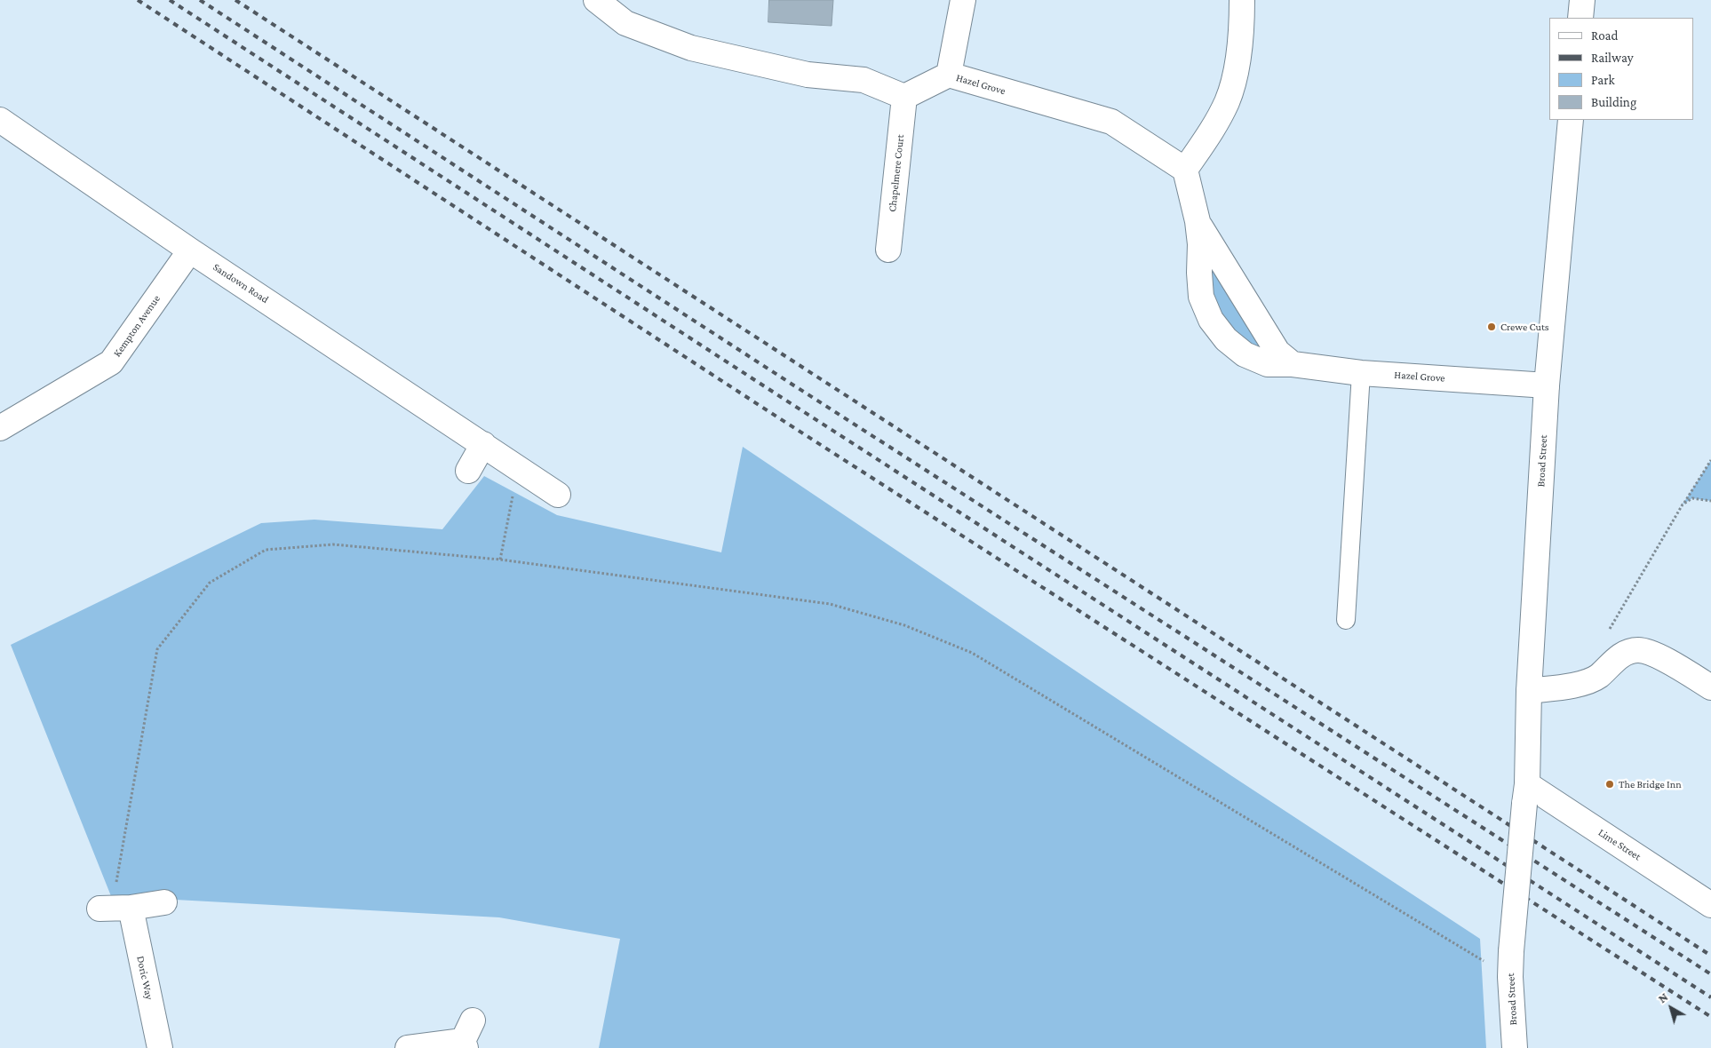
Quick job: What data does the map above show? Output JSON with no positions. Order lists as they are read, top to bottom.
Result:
{
  "streets": {
    "street": [
      "Hazel Grove",
      "Chapelmere Court",
      "Sandown Road",
      "Kempton Avenue",
      "Broad Street",
      "Lime Street",
      "Doric Way"
    ]
  },
  "crossings": [
    ["Hazel Grove", "Chapelmere Court"],
    ["Hazel Grove", "Broad Street"],
    ["Sandown Road", "Kempton Avenue"],
    ["Broad Street", "Lime Street"]
  ],
  "places": ["Crewe Cuts", "The Bridge Inn"],
  "legend": [
    "Road",
    "Railway",
    "Park",
    "Building"
  ],
  "north": "top left"
}
